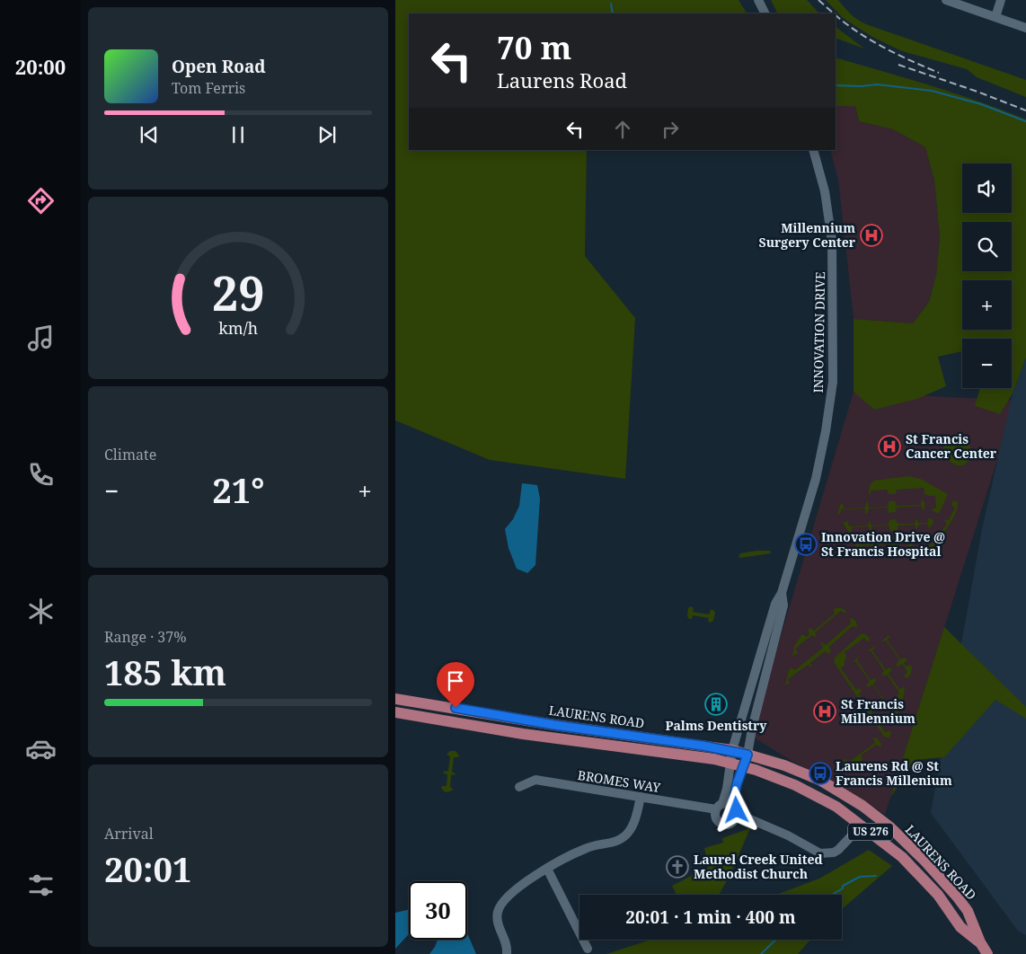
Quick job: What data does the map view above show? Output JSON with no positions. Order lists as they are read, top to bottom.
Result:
{
  "streets": {
    "main road": ["LAURENS ROAD", "US 276"],
    "street": ["INNOVATION DRIVE", "BROMES WAY"]
  },
  "crossings": [
    ["INNOVATION DRIVE", "LAURENS ROAD"],
    ["INNOVATION DRIVE", "BROMES WAY"],
    ["LAURENS ROAD", "US 276"]
  ],
  "places": {
    "hospital": ["Millennium Surgery Center", "St Francis Cancer Center", "St Francis Millennium"],
    "bus stop": ["Innovation Drive @ St Francis Hospital", "Laurens Rd @ St Francis Millenium"],
    "building": ["Palms Dentistry"],
    "church": ["Laurel Creek United Methodist Church"]
  },
  "page": {
    "tabs": "20:00",
    "turn": ["70 m", "Laurens Road"],
    "song": ["Open Road", "Tom Ferris"],
    "map_buttons": ["+", "−"],
    "tile": [
      "Climate",
      ["Range · 37%", "185 km"],
      ["Arrival", "20:01"]
    ],
    "heat": ["−", "21°", "+"],
    "limit": "30",
    "trip": "20:01 · 1 min · 400 m",
    "gauge": ["29", "km/h"]
  }
}
